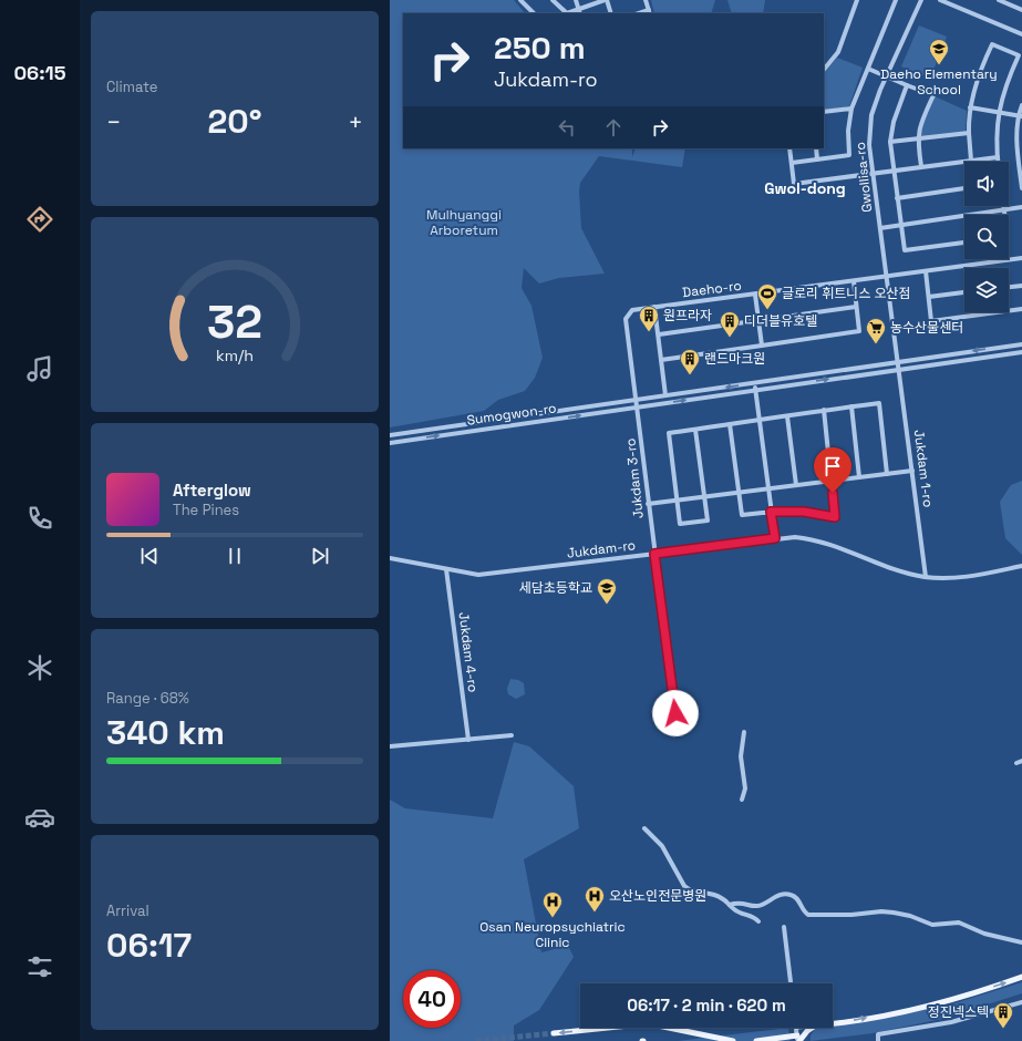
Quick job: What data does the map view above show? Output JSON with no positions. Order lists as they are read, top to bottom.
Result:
{
  "streets": {
    "street": [
      "Gwollisa-ro",
      "Daeho-ro",
      "Sumogwon-ro",
      "Jukdam 1-ro",
      "Jukdam 3-ro",
      "Jukdam-ro",
      "Jukdam 4-ro"
    ]
  },
  "crossings": [
    ["Gwollisa-ro", "Daeho-ro"],
    ["Gwollisa-ro", "Sumogwon-ro"],
    ["Gwollisa-ro", "Jukdam 1-ro"],
    ["Daeho-ro", "Sumogwon-ro"],
    ["Daeho-ro", "Jukdam 3-ro"],
    ["Sumogwon-ro", "Jukdam 1-ro"],
    ["Sumogwon-ro", "Jukdam 3-ro"],
    ["Jukdam 1-ro", "Jukdam-ro"],
    ["Jukdam 3-ro", "Jukdam-ro"],
    ["Jukdam-ro", "Jukdam 4-ro"]
  ],
  "districts": ["Gwol-dong"],
  "parks": ["Mulhyanggi Arboretum"],
  "places": {
    "school or university": ["Daeho Elementary School", "세담초등학교"],
    "sports": ["글로리 휘트니스 오산점"],
    "building": [
      "원프라자",
      "디더블유호텔",
      "랜드마크원",
      "정진넥스텍"
    ],
    "supermarket": ["농수산물센터"],
    "hospital": ["오산노인전문병원", "Osan Neuropsychiatric Clinic"]
  },
  "page": {
    "tabs": "06:15",
    "tile": [
      "Climate",
      ["Range · 68%", "340 km"],
      ["Arrival", "06:17"]
    ],
    "turn": ["250 m", "Jukdam-ro"],
    "heat": ["−", "20°", "+"],
    "song": ["Afterglow", "The Pines"],
    "limit": "40",
    "trip": "06:17 · 2 min · 620 m",
    "gauge": ["32", "km/h"]
  }
}
